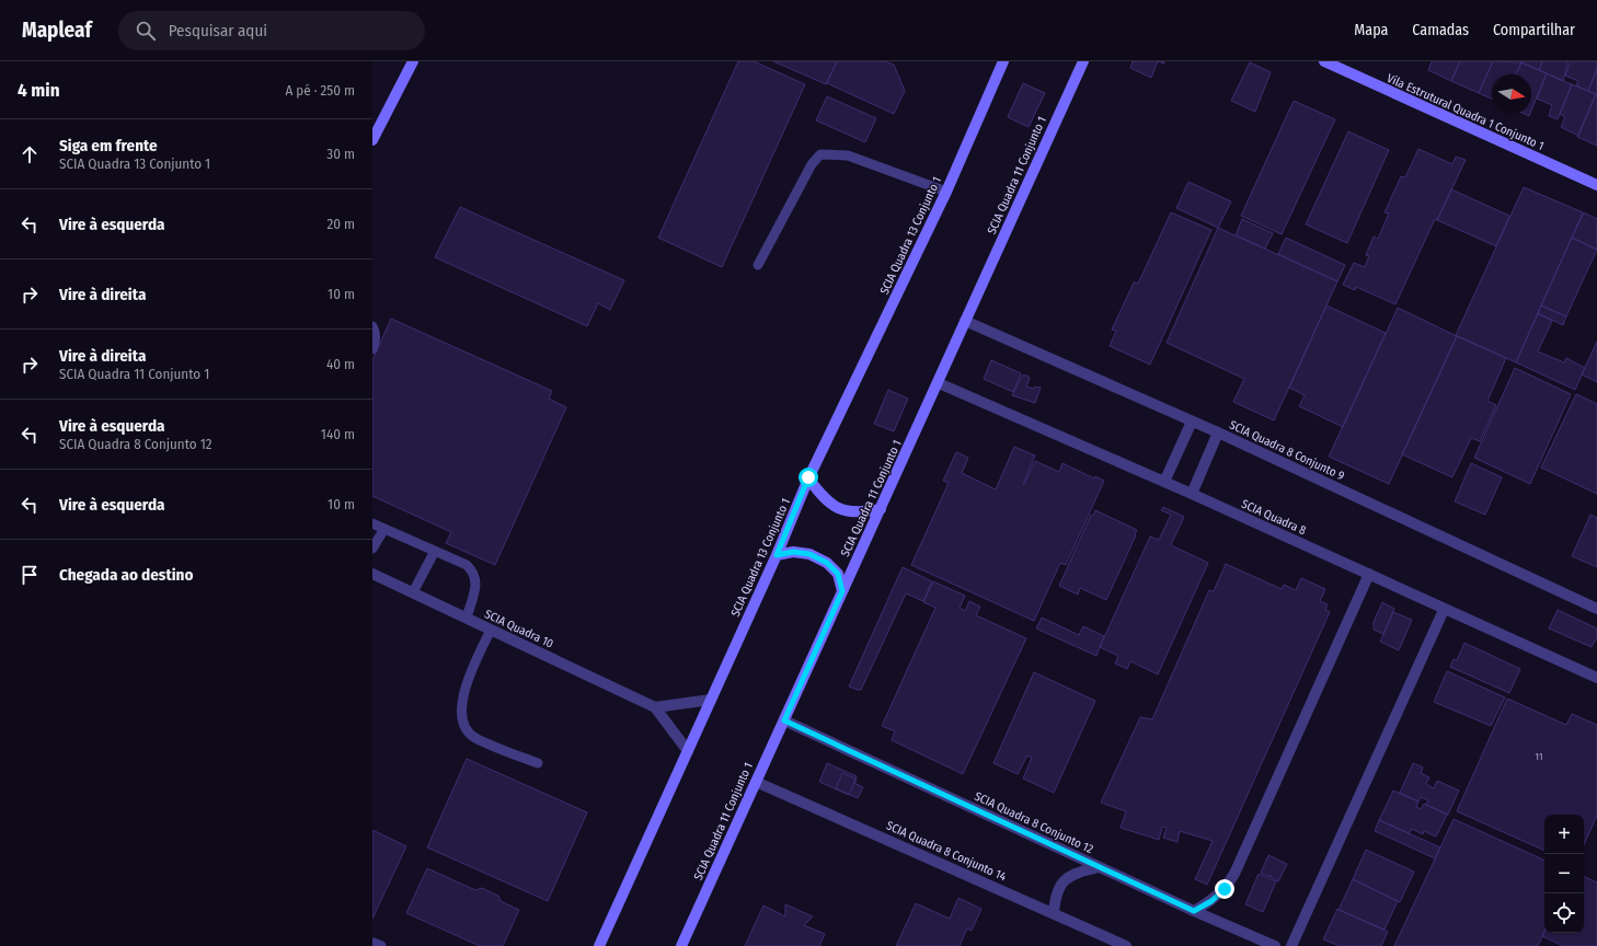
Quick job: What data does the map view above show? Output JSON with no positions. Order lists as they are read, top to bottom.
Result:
{
  "streets": {
    "street": [
      "Vila Estrutural Quadra 1 Conjunto 1",
      "SCIA Quadra 11 Conjunto 1",
      "SCIA Quadra 13 Conjunto 1",
      "SCIA Quadra 8 Conjunto 9",
      "SCIA Quadra 8",
      "SCIA Quadra 10",
      "SCIA Quadra 8 Conjunto 12",
      "SCIA Quadra 8 Conjunto 14"
    ]
  },
  "crossings": [
    ["SCIA Quadra 11 Conjunto 1", "SCIA Quadra 8 Conjunto 9"],
    ["SCIA Quadra 11 Conjunto 1", "SCIA Quadra 8"],
    ["SCIA Quadra 11 Conjunto 1", "SCIA Quadra 8 Conjunto 12"],
    ["SCIA Quadra 11 Conjunto 1", "SCIA Quadra 8 Conjunto 14"],
    ["SCIA Quadra 13 Conjunto 1", "SCIA Quadra 10"]
  ],
  "house_numbers": ["11"],
  "north": "right",
  "page": {
    "header": "Mapleaf",
    "search": "Pesquisar aqui",
    "nav": ["Mapa", "Camadas", "Compartilhar"],
    "heading": ["4 min", "A pé · 250 m"],
    "list": [
      ["Siga em frente", "SCIA Quadra 13 Conjunto 1", "30 m"],
      ["Vire à esquerda", "20 m"],
      ["Vire à direita", "10 m"],
      ["Vire à direita", "SCIA Quadra 11 Conjunto 1", "40 m"],
      ["Vire à esquerda", "SCIA Quadra 8 Conjunto 12", "140 m"],
      ["Vire à esquerda", "10 m"],
      "Chegada ao destino"
    ],
    "map_buttons": ["+", "−"]
  }
}
